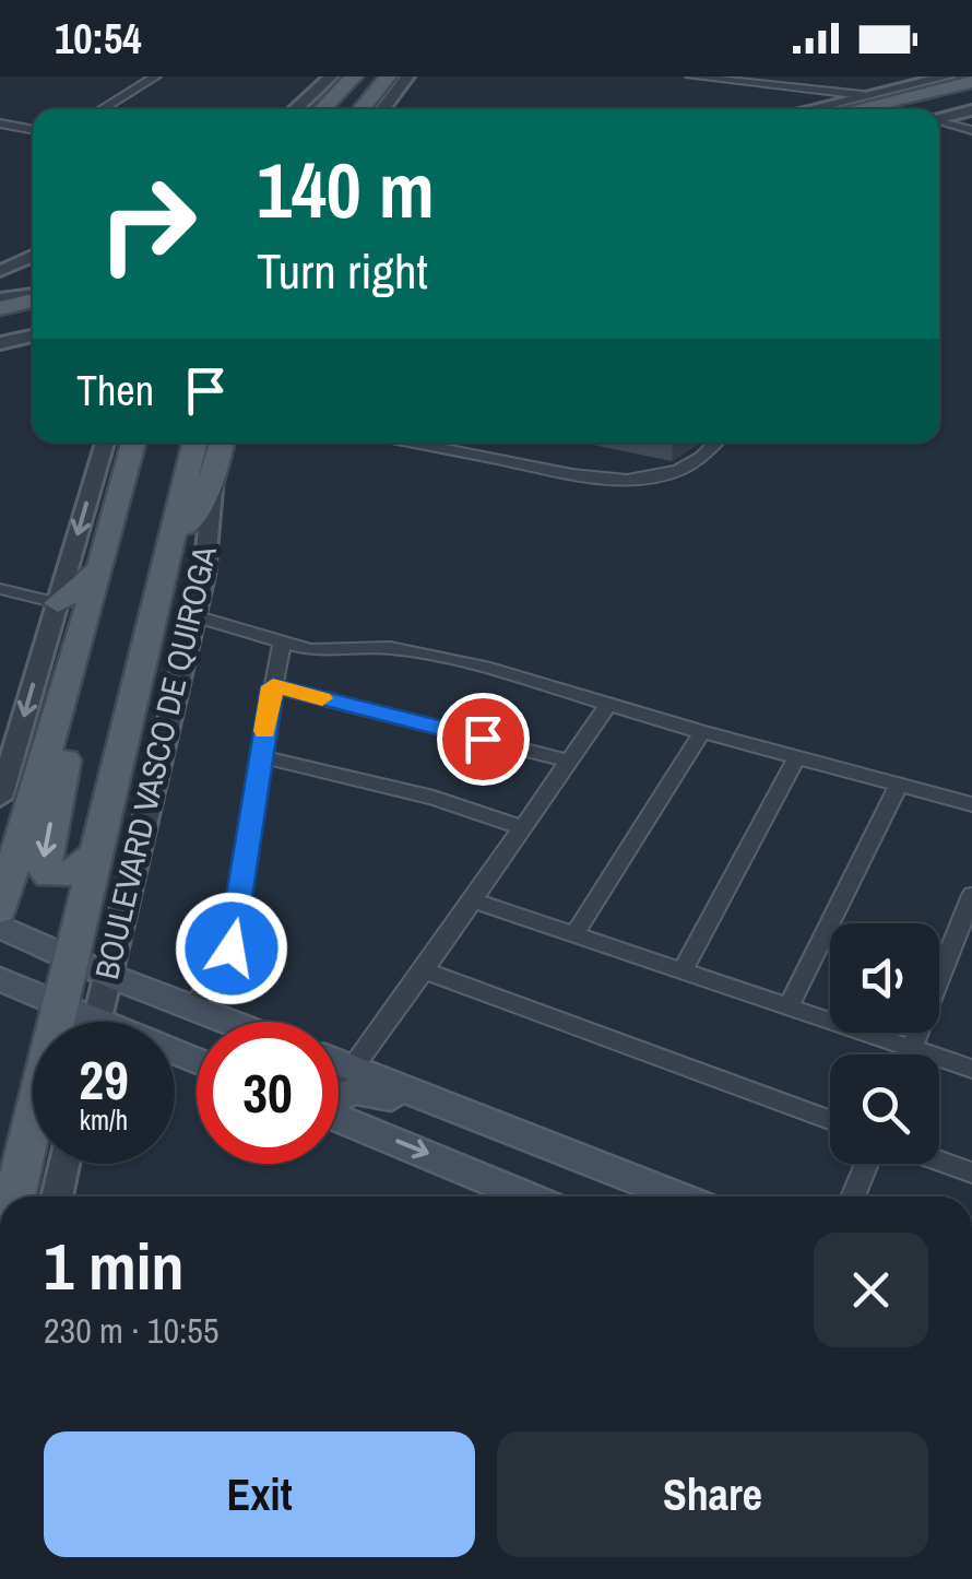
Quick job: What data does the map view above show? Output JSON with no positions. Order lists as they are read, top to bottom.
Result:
{
  "streets": {
    "street": ["BOULEVARD VASCO DE QUIROGA"]
  },
  "page": {
    "status": "10:54",
    "turn": ["140 m", "Turn right"],
    "then": "Then",
    "speed": "29 km/h",
    "limit": "30",
    "heading": ["1 min", "230 m · 10:55"],
    "buttons": ["Exit", "Share"]
  }
}
